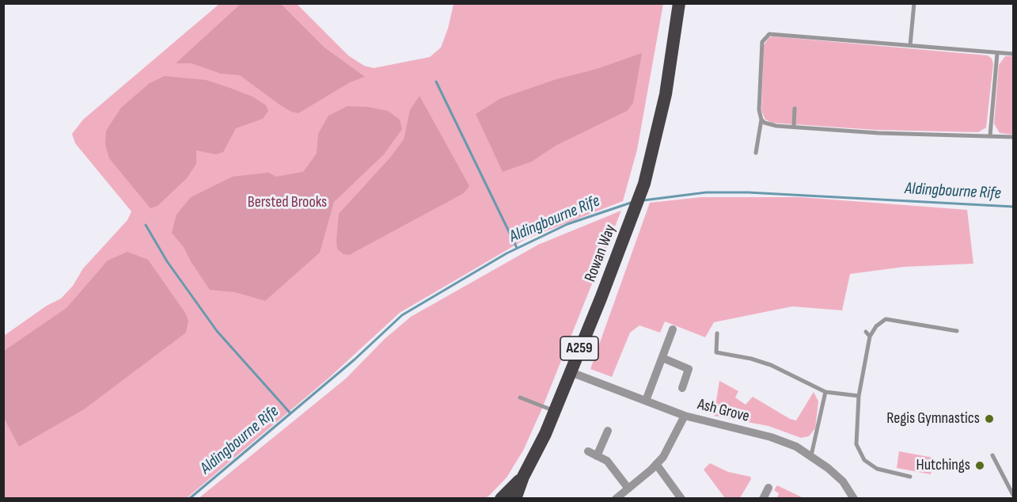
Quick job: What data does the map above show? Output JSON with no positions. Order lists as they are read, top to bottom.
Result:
{
  "streets": {
    "highway": ["Rowan Way", "A259"],
    "street": ["Ash Grove"]
  },
  "crossings": [
    ["Rowan Way", "Ash Grove"]
  ],
  "water": ["Aldingbourne Rife"],
  "parks": ["Bersted Brooks"],
  "places": ["Regis Gymnastics", "Hutchings"]
}
